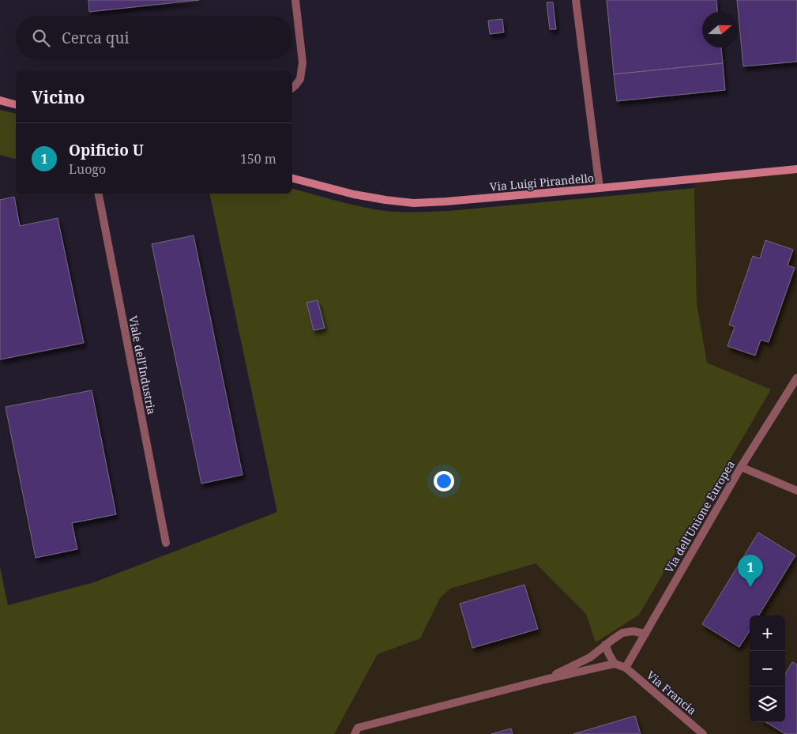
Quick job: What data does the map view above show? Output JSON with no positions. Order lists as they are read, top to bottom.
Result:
{
  "streets": {
    "street": [
      "Via Luigi Pirandello",
      "Viale dell'Industria",
      "Via dell'Unione Europea",
      "Via Francia"
    ]
  },
  "crossings": [
    ["Via dell'Unione Europea", "Via Francia"]
  ],
  "north": "right",
  "page": {
    "search": "Cerca qui",
    "heading": "Vicino",
    "list": [
      {
        "mark": "1",
        "name": "Opificio U",
        "note": "Luogo",
        "value": "150 m"
      }
    ],
    "pins": "1",
    "map_buttons": ["+", "−"]
  }
}
